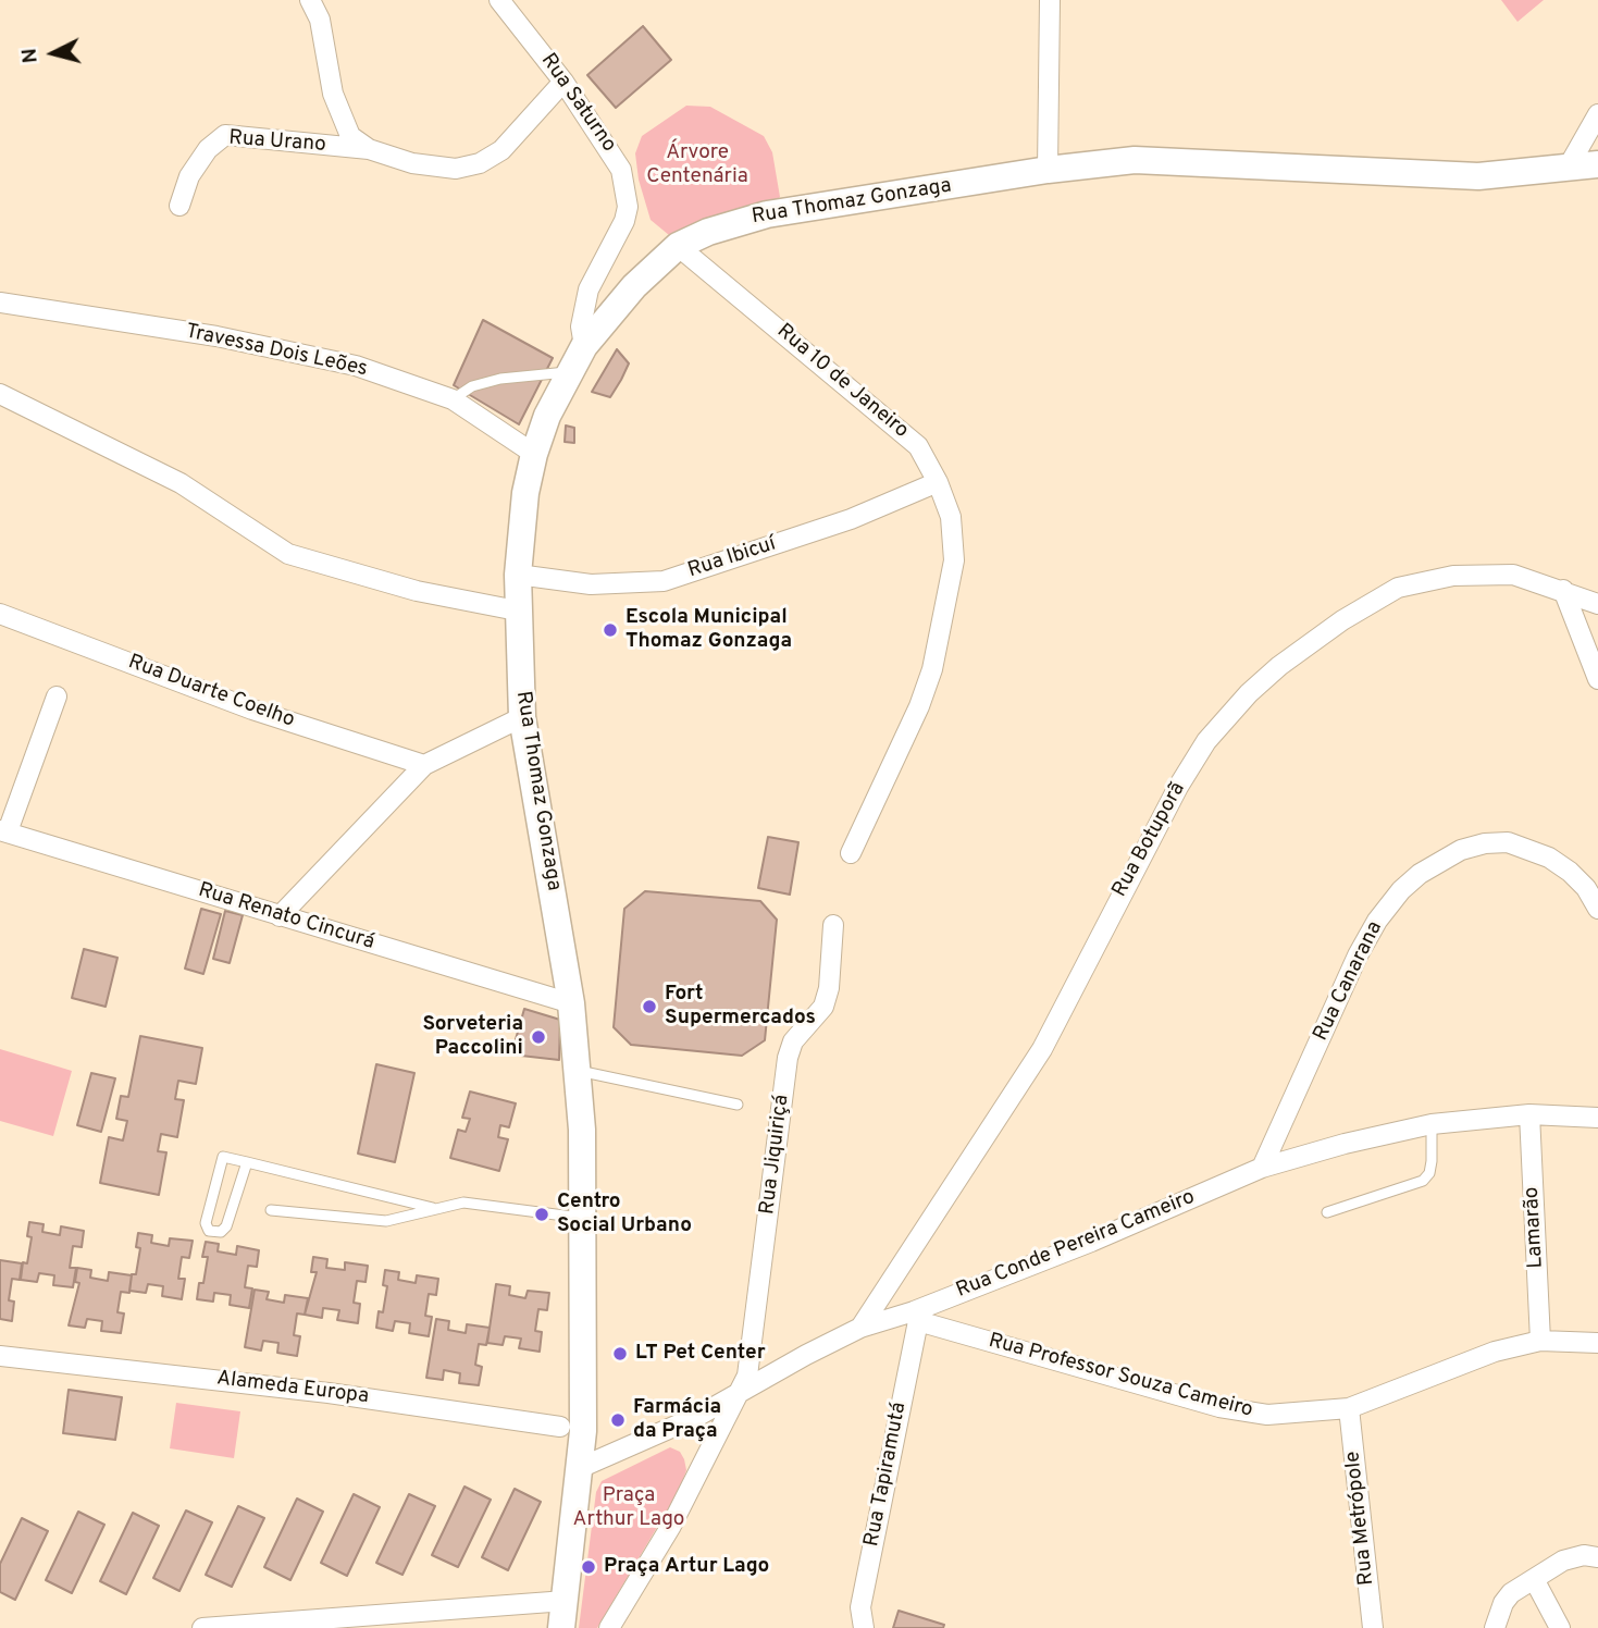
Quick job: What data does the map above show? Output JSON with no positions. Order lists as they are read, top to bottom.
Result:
{
  "streets": {
    "main road": ["Rua Thomaz Gonzaga"],
    "street": [
      "Rua Saturno",
      "Rua Urano",
      "Travessa Dois Leões",
      "Rua 10 de Janeiro",
      "Rua Ibicuí",
      "Rua Duarte Coelho",
      "Rua Botuporã",
      "Rua Renato Cincurá",
      "Rua Canarana",
      "Rua Jiquiriçá",
      "Lamarão",
      "Rua Conde Pereira Cameiro",
      "Rua Professor Souza Cameiro",
      "Alameda Europa",
      "Rua Tapiramutá",
      "Rua Metrópole"
    ]
  },
  "crossings": [
    ["Rua Saturno", "Rua Urano"],
    ["Rua Saturno", "Rua Thomaz Gonzaga"],
    ["Rua Thomaz Gonzaga", "Travessa Dois Leões"],
    ["Rua Thomaz Gonzaga", "Rua 10 de Janeiro"],
    ["Rua Thomaz Gonzaga", "Rua Ibicuí"],
    ["Rua Thomaz Gonzaga", "Rua Renato Cincurá"],
    ["Rua Thomaz Gonzaga", "Rua Conde Pereira Cameiro"],
    ["Rua Thomaz Gonzaga", "Alameda Europa"],
    ["Rua 10 de Janeiro", "Rua Ibicuí"],
    ["Rua Botuporã", "Rua Conde Pereira Cameiro"],
    ["Rua Canarana", "Rua Conde Pereira Cameiro"],
    ["Rua Jiquiriçá", "Rua Conde Pereira Cameiro"],
    ["Lamarão", "Rua Conde Pereira Cameiro"],
    ["Lamarão", "Rua Professor Souza Cameiro"],
    ["Rua Conde Pereira Cameiro", "Rua Professor Souza Cameiro"],
    ["Rua Conde Pereira Cameiro", "Rua Tapiramutá"],
    ["Rua Professor Souza Cameiro", "Rua Tapiramutá"],
    ["Rua Professor Souza Cameiro", "Rua Metrópole"]
  ],
  "parks": ["Árvore Centenária", "Praça Arthur Lago"],
  "places": [
    "Escola Municipal Thomaz Gonzaga",
    "Fort Supermercados",
    "Sorveteria Paccolini",
    "Centro Social Urbano",
    "LT Pet Center",
    "Farmácia da Praça",
    "Praça Artur Lago"
  ],
  "north": "left"
}
